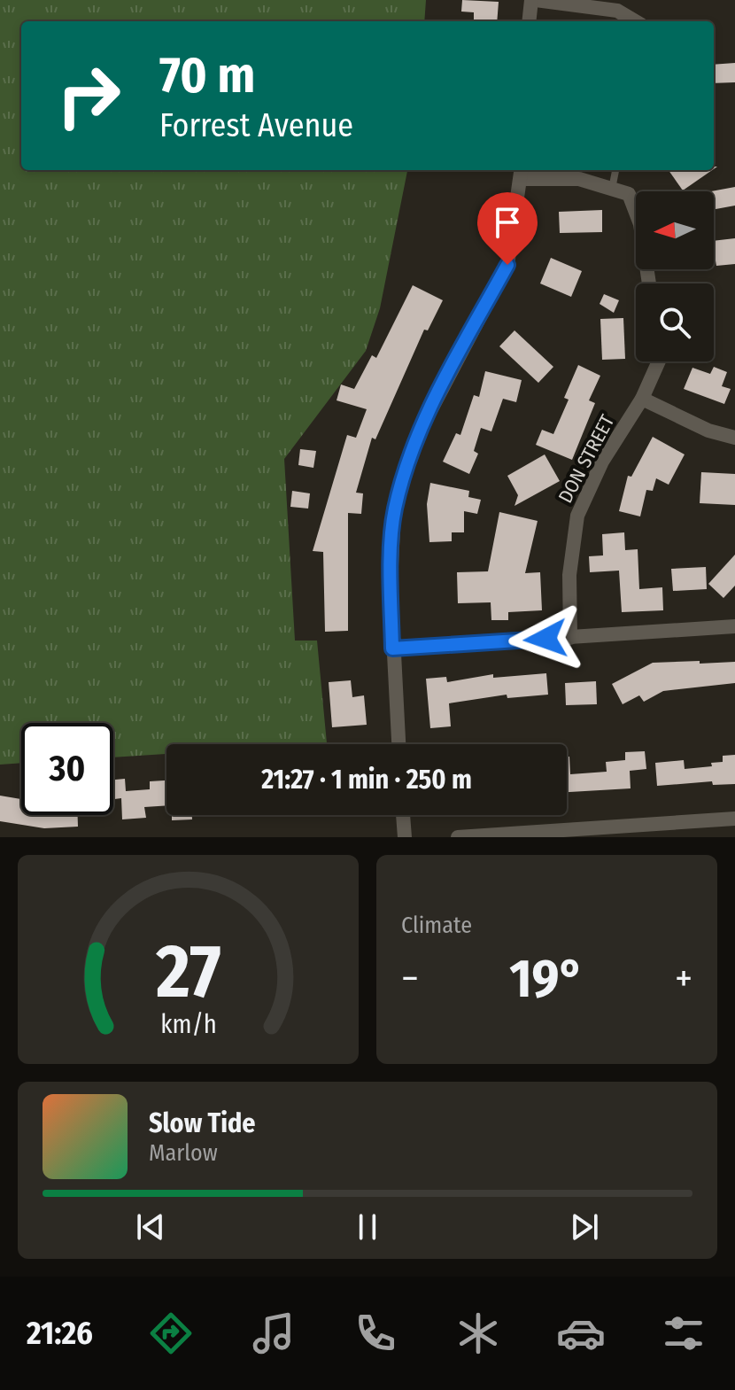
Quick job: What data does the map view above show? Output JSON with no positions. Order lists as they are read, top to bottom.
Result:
{
  "streets": {
    "street": ["DON STREET"]
  },
  "north": "left",
  "page": {
    "turn": ["70 m", "Forrest Avenue"],
    "limit": "30",
    "trip": "21:27 · 1 min · 250 m",
    "tile": "Climate",
    "heat": ["−", "19°", "+"],
    "song": ["Slow Tide", "Marlow"],
    "tabs": "21:26",
    "gauge": ["27", "km/h"]
  }
}
